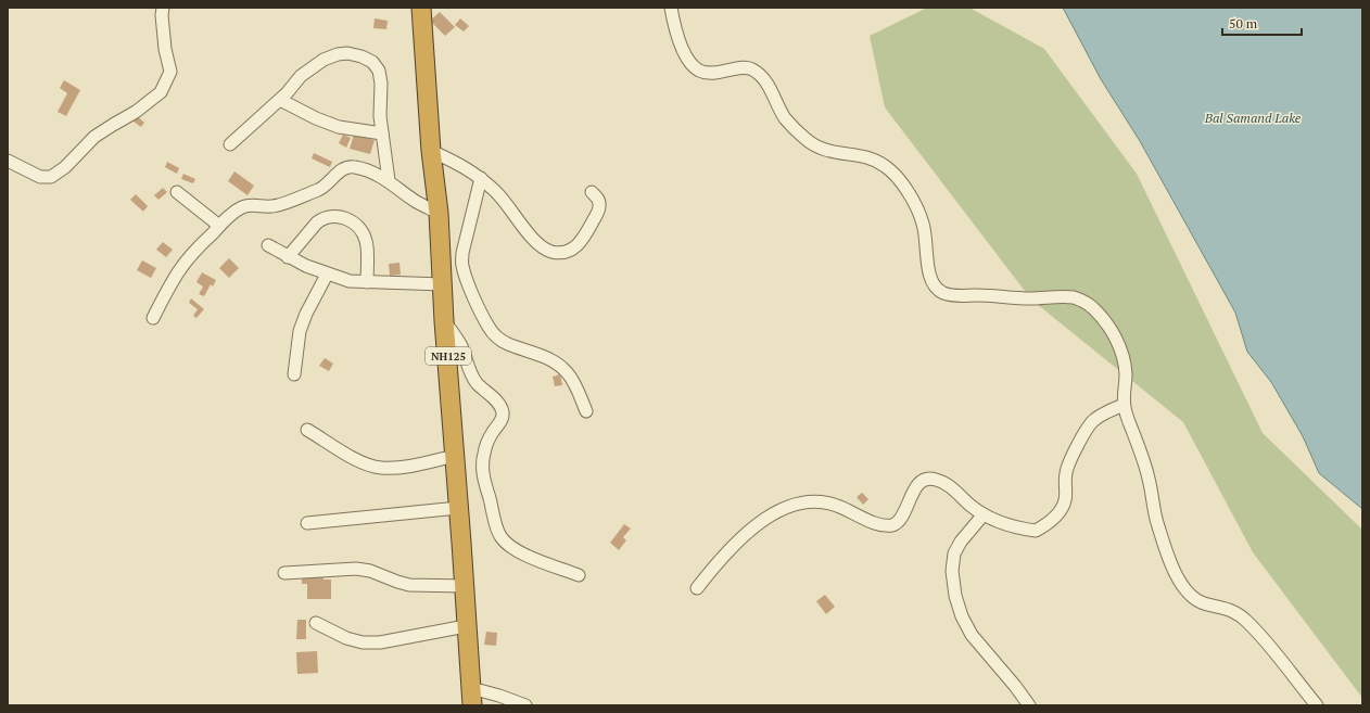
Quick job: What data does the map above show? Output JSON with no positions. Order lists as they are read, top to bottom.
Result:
{
  "streets": {
    "highway": ["NH125"]
  },
  "water": ["Bal Samand Lake"],
  "scale_bar": "50 m"
}
